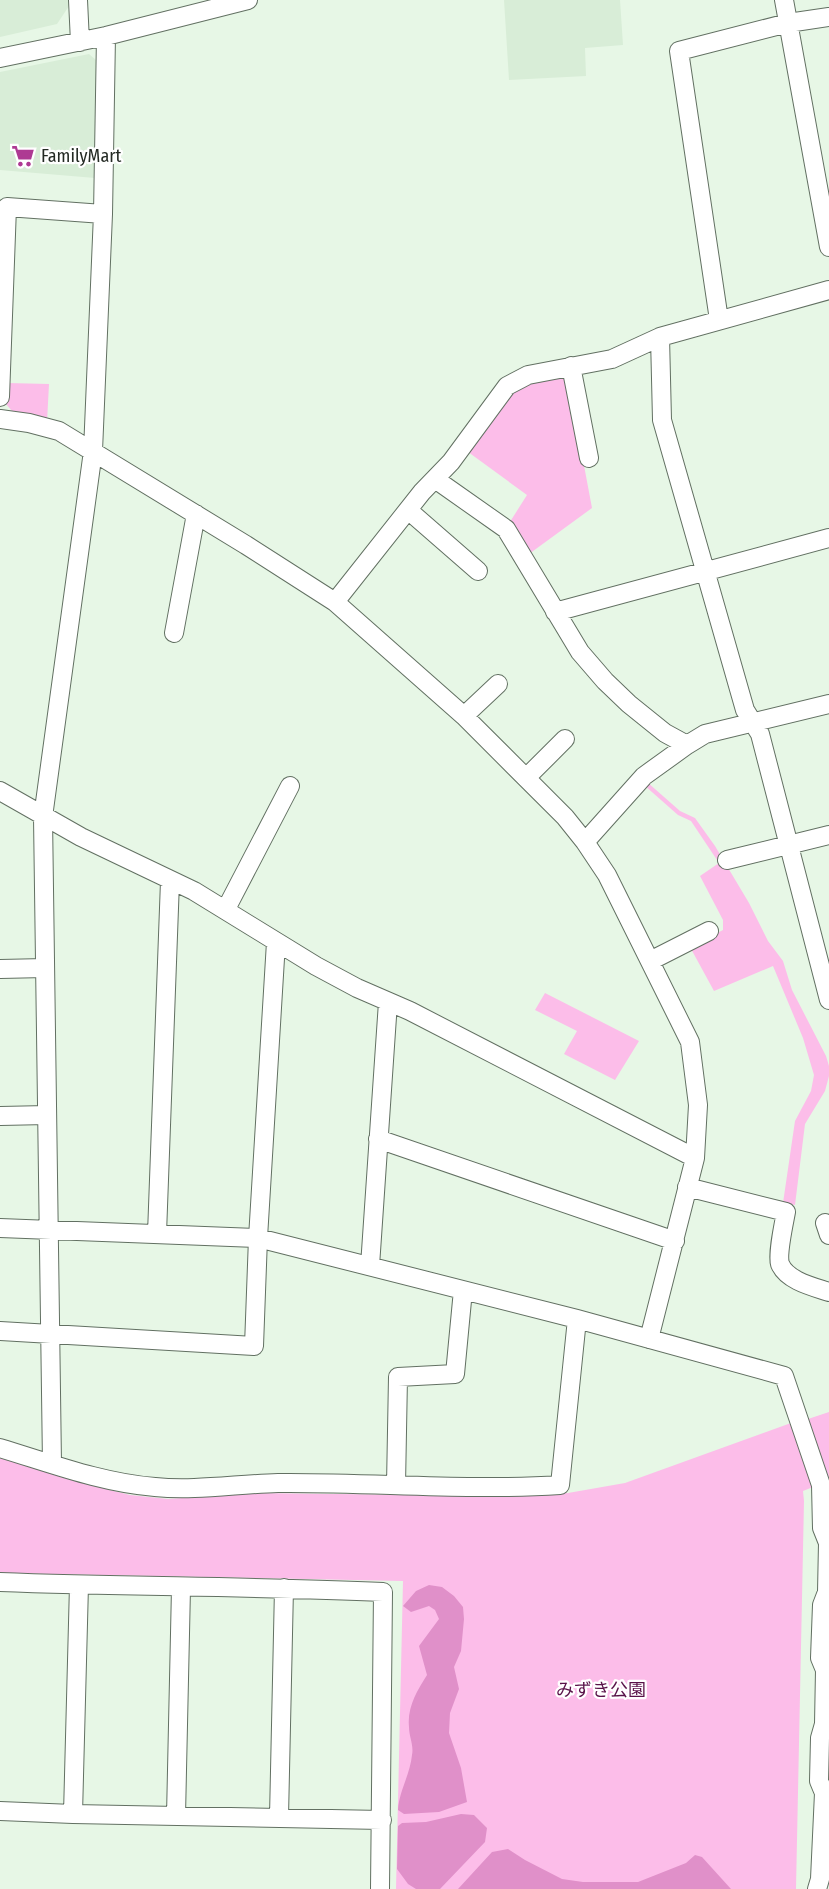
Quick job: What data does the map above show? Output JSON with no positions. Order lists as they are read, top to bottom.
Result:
{
  "parks": ["みずき公園"],
  "places": {
    "supermarket": ["FamilyMart"]
  }
}
